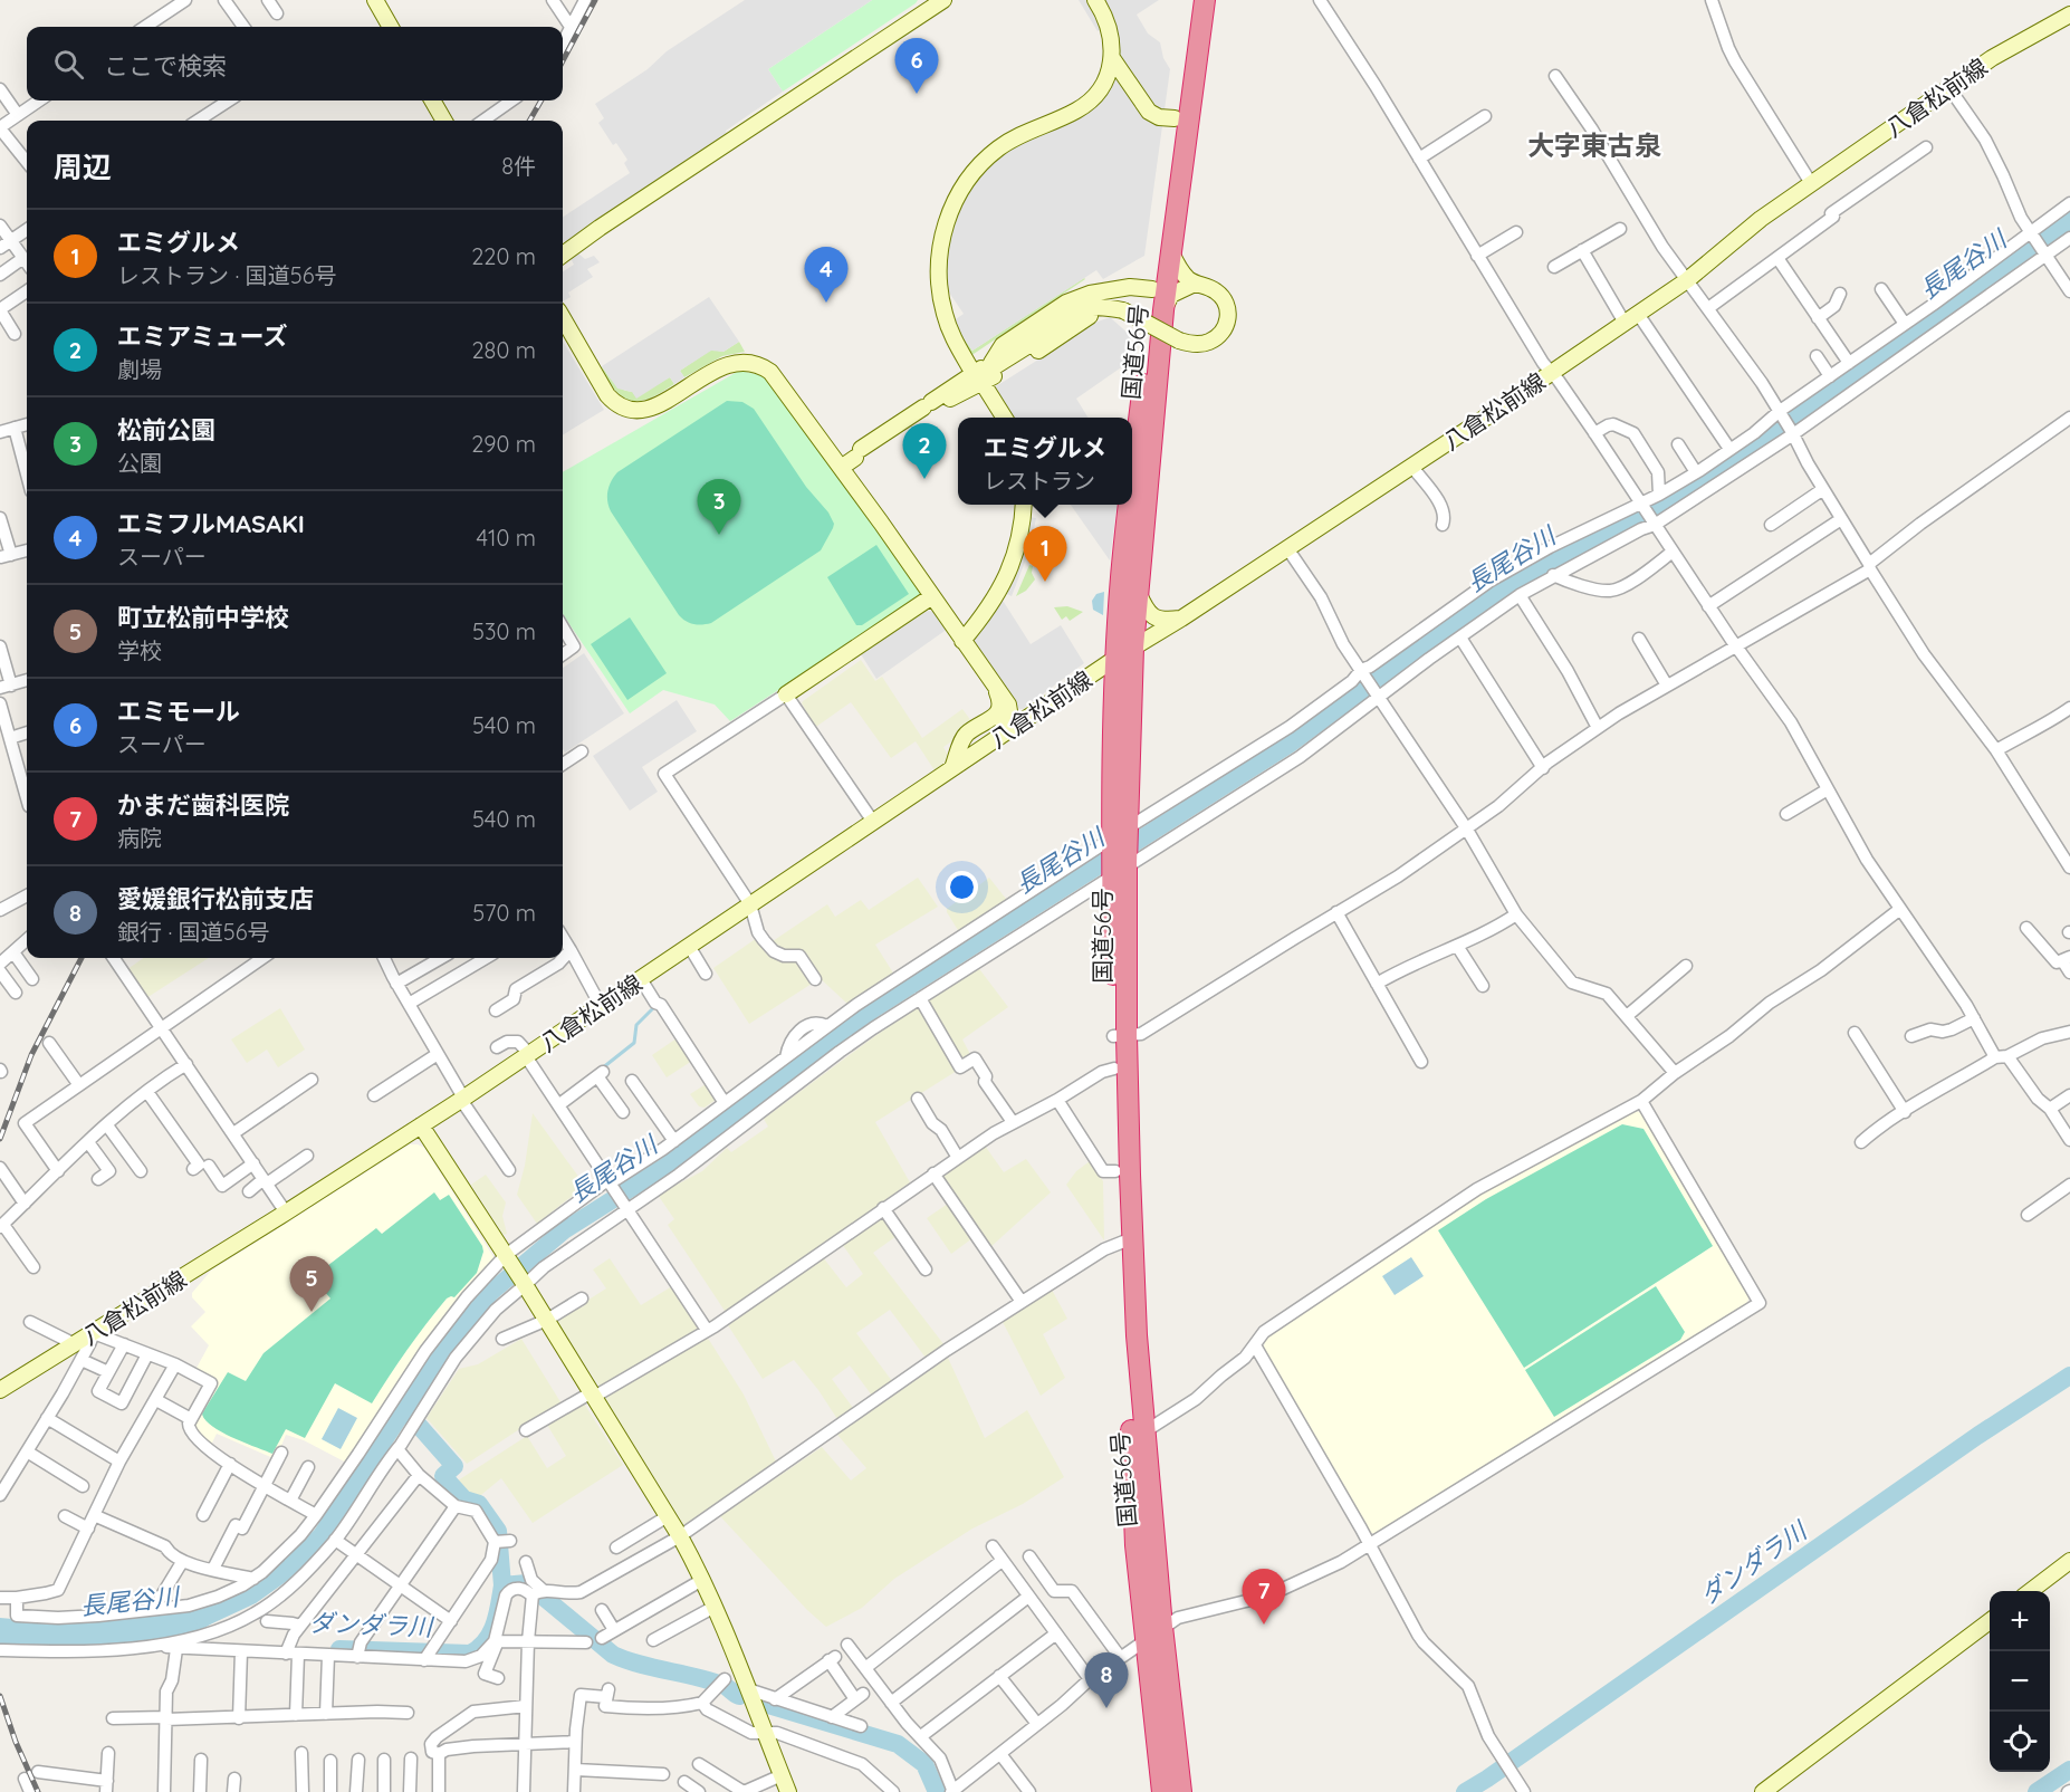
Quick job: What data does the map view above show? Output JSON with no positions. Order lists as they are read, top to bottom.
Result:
{
  "streets": {
    "highway": ["国道56号"],
    "street": ["八倉松前線"]
  },
  "crossings": [
    ["八倉松前線", "国道56号"]
  ],
  "districts": ["大字東古泉"],
  "water": ["長尾谷川", "ダンダラ川"],
  "page": {
    "search": "ここで検索",
    "pins": [
      "6",
      "4",
      "2",
      "3",
      "1",
      "5",
      "7",
      "8"
    ],
    "heading": ["周辺", "8件"],
    "list": [
      {
        "mark": "1",
        "name": "エミグルメ",
        "note": "レストラン · 国道56号",
        "value": "220 m"
      },
      {
        "mark": "2",
        "name": "エミアミューズ",
        "note": "劇場",
        "value": "280 m"
      },
      {
        "mark": "3",
        "name": "松前公園",
        "note": "公園",
        "value": "290 m"
      },
      {
        "mark": "4",
        "name": "エミフルMASAKI",
        "note": "スーパー",
        "value": "410 m"
      },
      {
        "mark": "5",
        "name": "町立松前中学校",
        "note": "学校",
        "value": "530 m"
      },
      {
        "mark": "6",
        "name": "エミモール",
        "note": "スーパー",
        "value": "540 m"
      },
      {
        "mark": "7",
        "name": "かまだ歯科医院",
        "note": "病院",
        "value": "540 m"
      },
      {
        "mark": "8",
        "name": "愛媛銀行松前支店",
        "note": "銀行 · 国道56号",
        "value": "570 m"
      }
    ],
    "popup": ["エミグルメ", "レストラン"],
    "map_buttons": ["+", "−"]
  }
}
